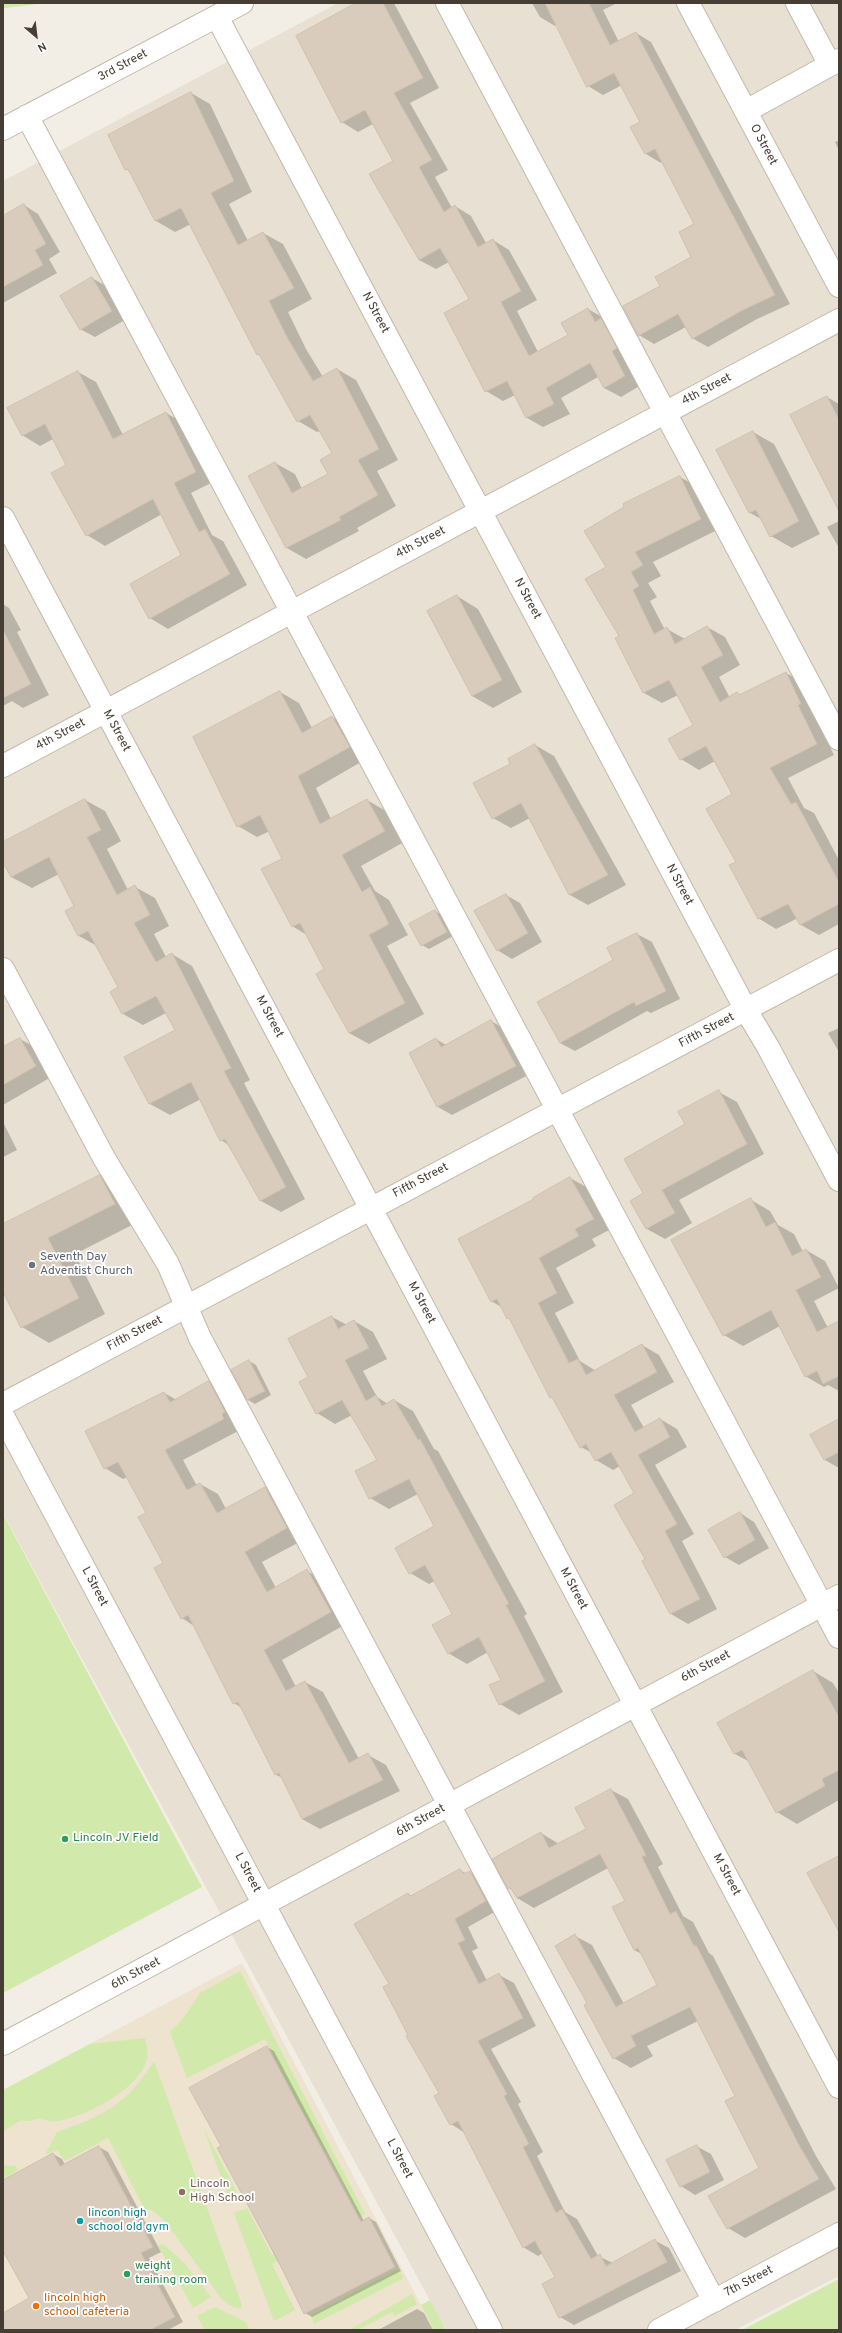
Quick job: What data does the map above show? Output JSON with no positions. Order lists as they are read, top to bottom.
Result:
{
  "streets": {
    "street": [
      "3rd Street",
      "O Street",
      "N Street",
      "4th Street",
      "M Street",
      "Fifth Street",
      "L Street",
      "6th Street",
      "7th Street"
    ]
  },
  "crossings": [
    ["3rd Street", "N Street"],
    ["N Street", "4th Street"],
    ["N Street", "Fifth Street"],
    ["4th Street", "M Street"],
    ["M Street", "Fifth Street"],
    ["M Street", "6th Street"],
    ["L Street", "6th Street"]
  ],
  "places": [
    "Seventh Day Adventist Church",
    "Lincoln JV Field",
    "Lincoln High School",
    "lincon high school old gym",
    "weight training room",
    "lincoln high school cafeteria"
  ],
  "north": "bottom right"
}
